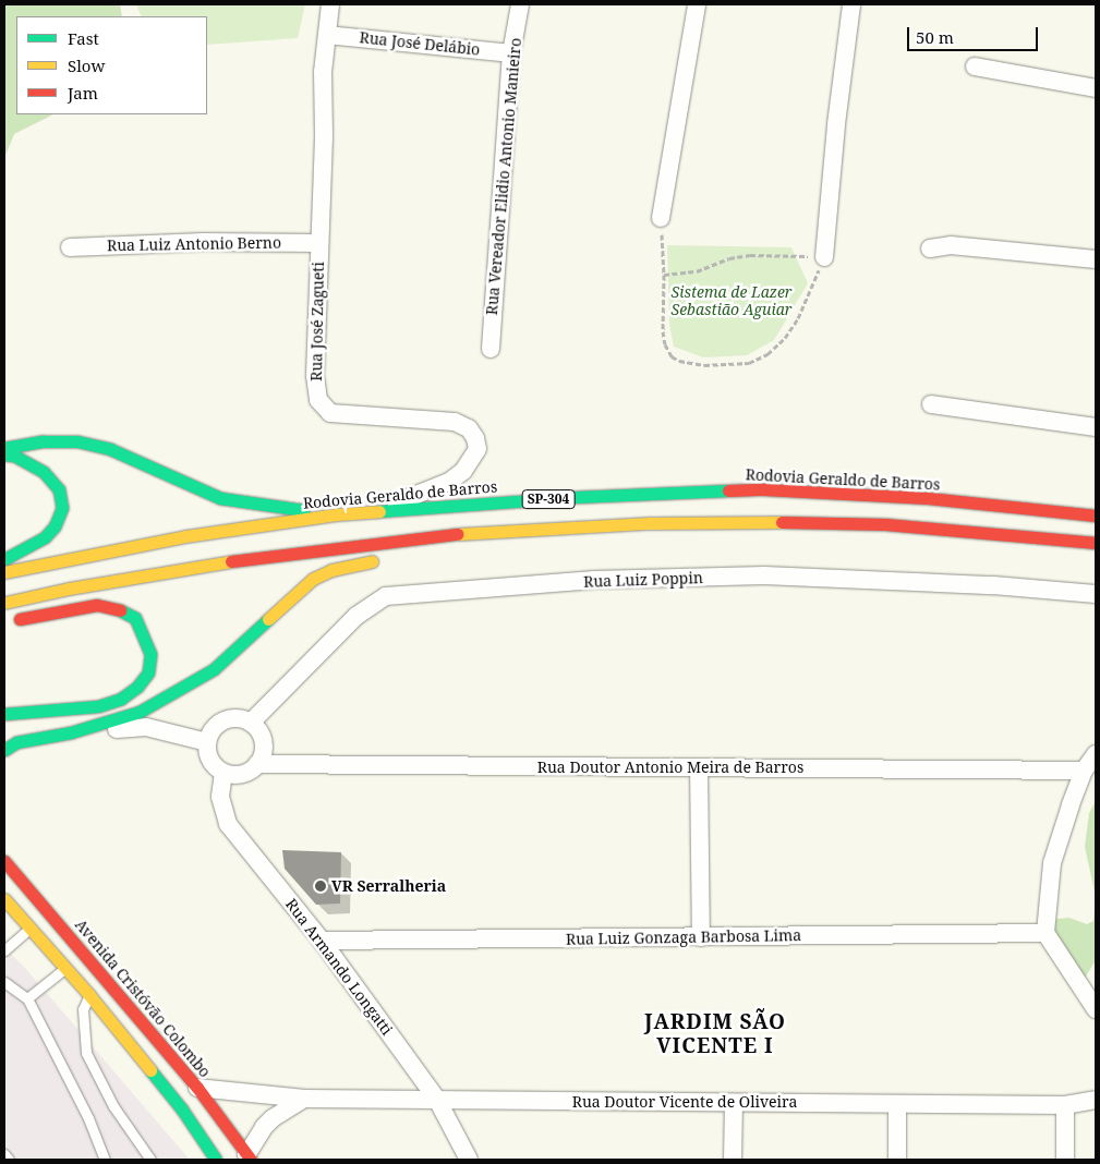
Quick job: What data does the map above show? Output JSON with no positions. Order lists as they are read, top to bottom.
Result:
{
  "streets": {
    "main road": ["Rodovia Geraldo de Barros", "SP-304", "Avenida Cristóvão Colombo"],
    "street": [
      "Rua José Delábio",
      "Rua Vereador Elidio Antonio Manieiro",
      "Rua Luiz Antonio Berno",
      "Rua José Zagueti",
      "Rua Luiz Poppin",
      "Rua Doutor Antonio Meira de Barros",
      "Rua Luiz Gonzaga Barbosa Lima",
      "Rua Armando Longatti",
      "Rua Doutor Vicente de Oliveira"
    ]
  },
  "crossings": [
    ["Rua José Delábio", "Rua Vereador Elidio Antonio Manieiro"],
    ["Rua José Delábio", "Rua José Zagueti"],
    ["Rua Luiz Antonio Berno", "Rua José Zagueti"],
    ["Rua José Zagueti", "Rodovia Geraldo de Barros"],
    ["Rua Luiz Poppin", "Rua Doutor Antonio Meira de Barros"],
    ["Rua Luiz Poppin", "Rua Armando Longatti"],
    ["Rua Doutor Antonio Meira de Barros", "Rua Armando Longatti"],
    ["Rua Luiz Gonzaga Barbosa Lima", "Rua Armando Longatti"],
    ["Rua Armando Longatti", "Rua Doutor Vicente de Oliveira"],
    ["Avenida Cristóvão Colombo", "Rua Doutor Vicente de Oliveira"]
  ],
  "districts": ["JARDIM SÃO VICENTE I"],
  "parks": ["Sistema de Lazer Sebastião Aguiar"],
  "places": ["VR Serralheria"],
  "legend": ["Fast", "Slow", "Jam"],
  "scale_bar": "50 m"
}
